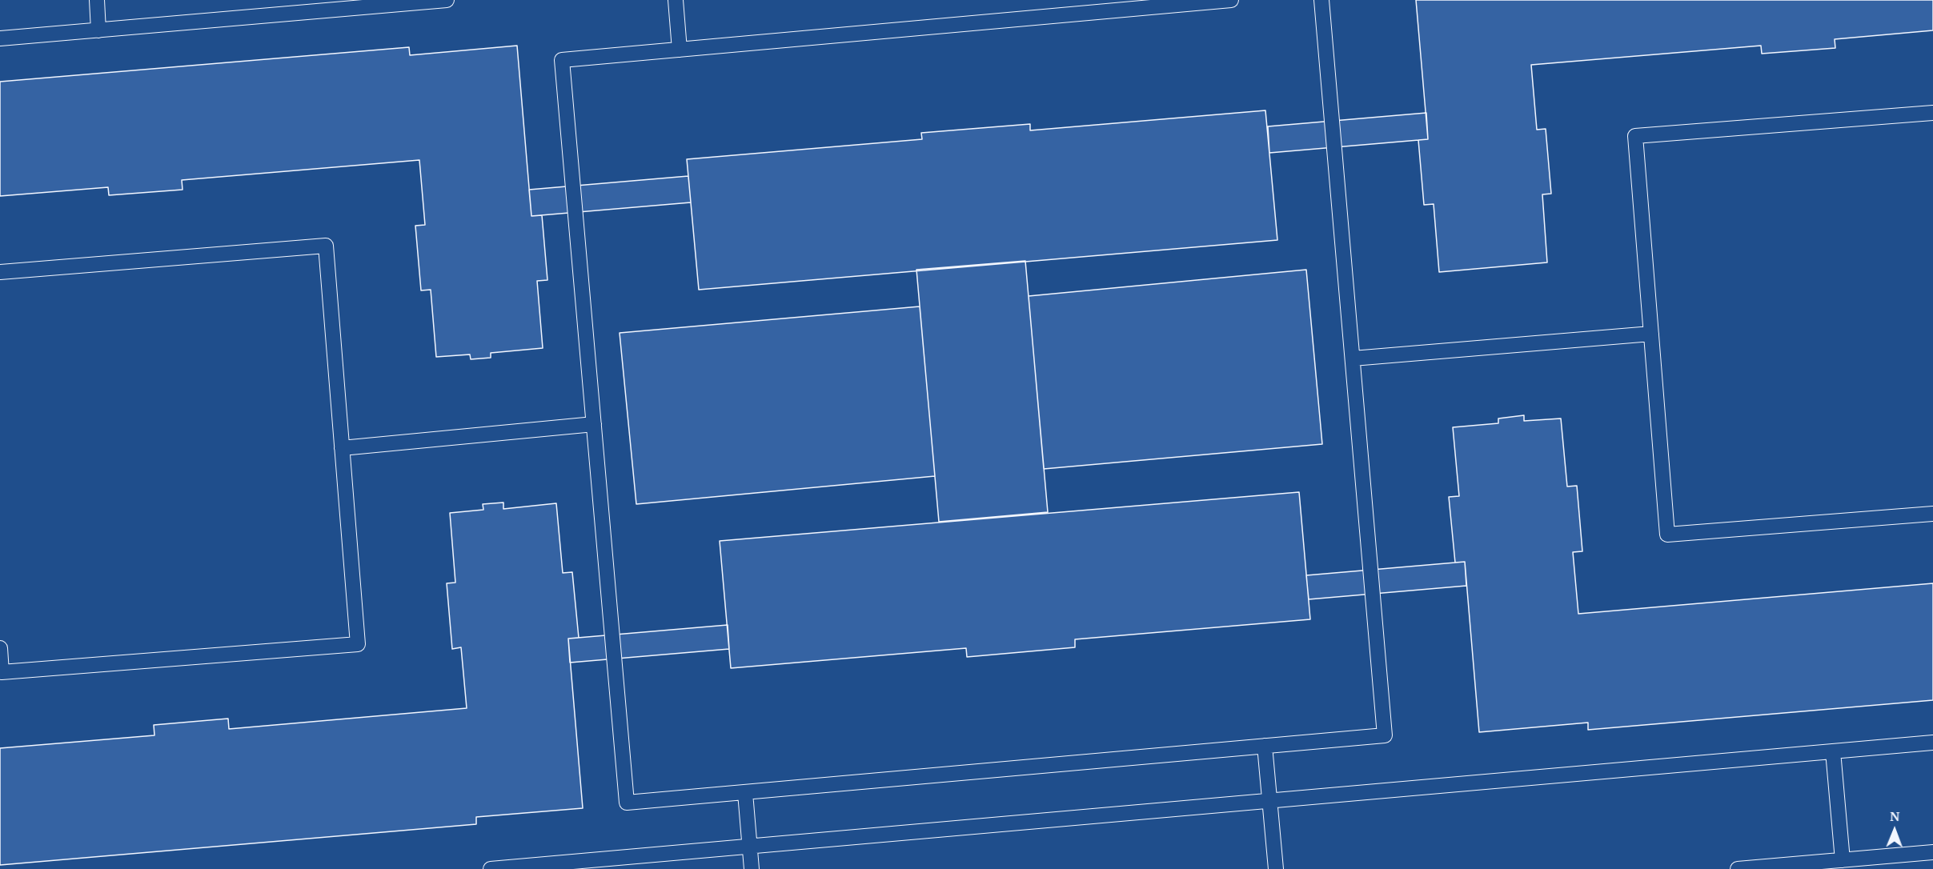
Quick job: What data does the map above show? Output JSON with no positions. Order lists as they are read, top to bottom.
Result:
{
  "north": "top"
}
